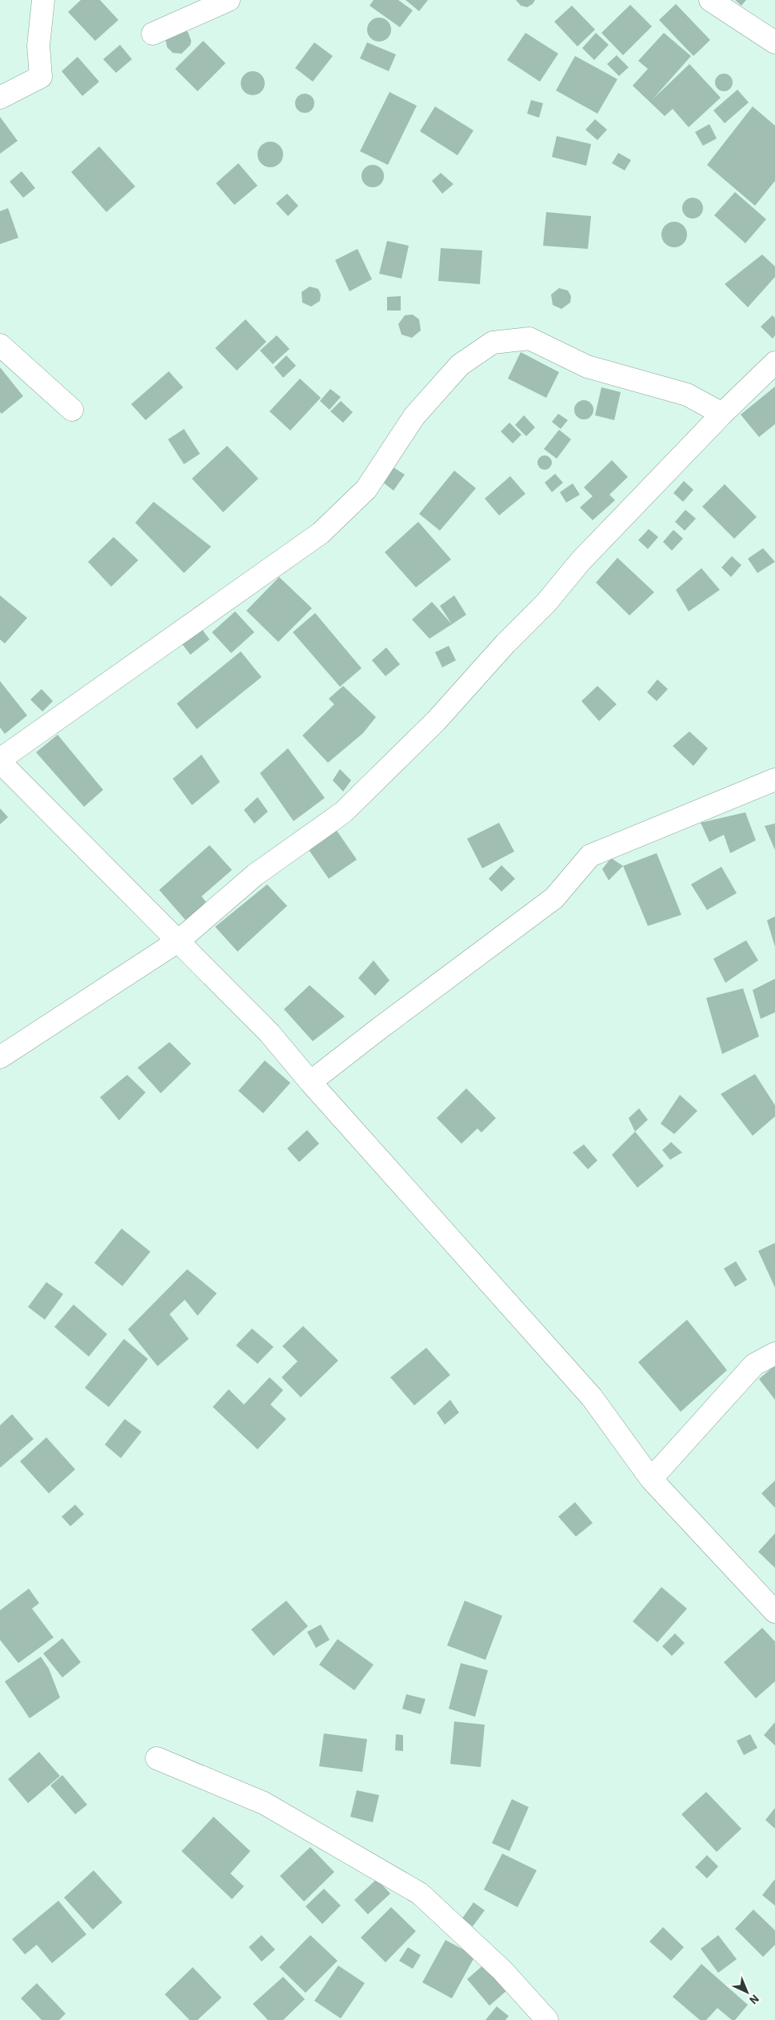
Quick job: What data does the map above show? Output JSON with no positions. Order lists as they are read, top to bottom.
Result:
{
  "north": "bottom right"
}
